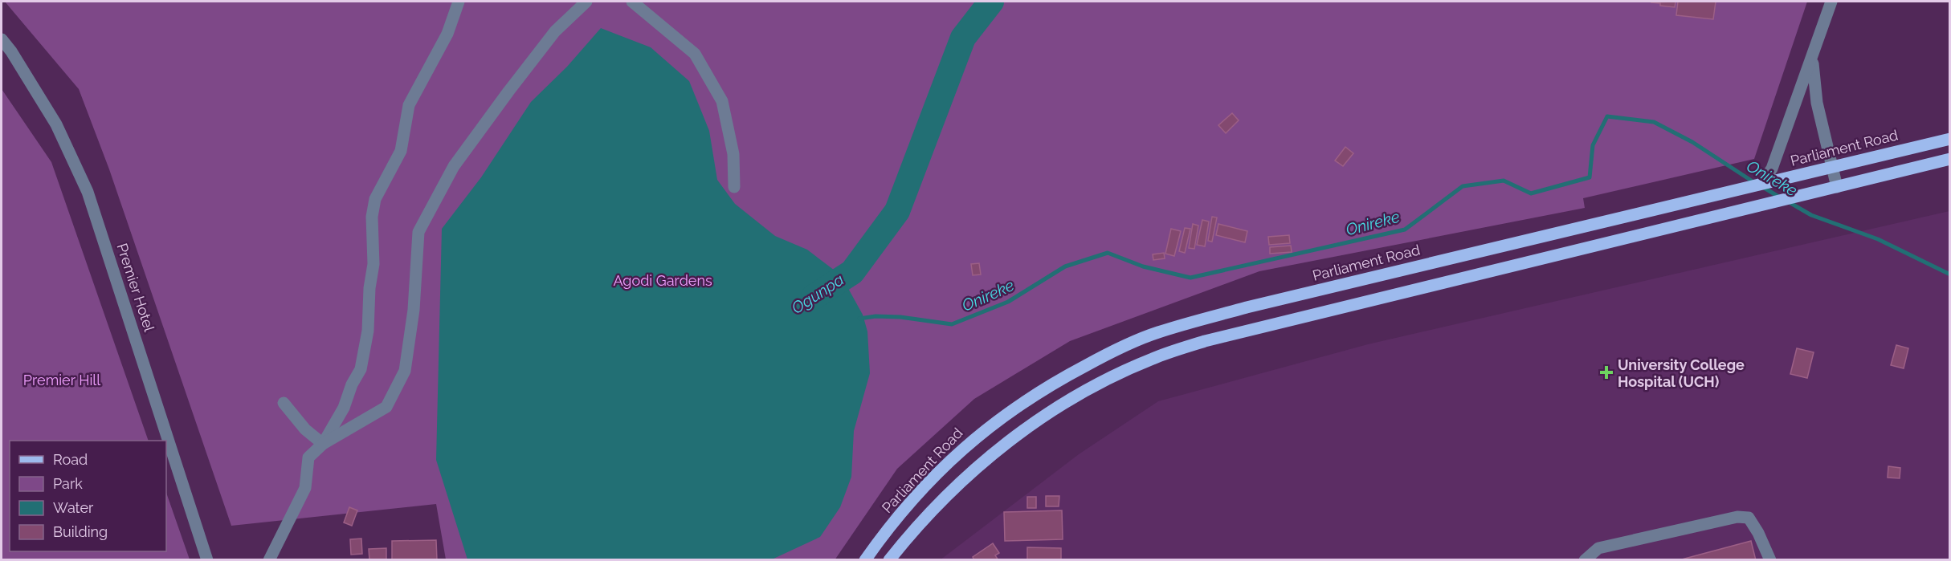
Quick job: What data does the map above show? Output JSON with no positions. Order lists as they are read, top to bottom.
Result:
{
  "streets": {
    "main road": ["Parliament Road"],
    "street": ["Premier Hotel"]
  },
  "water": ["Onireke", "Ogunpa"],
  "parks": ["Agodi Gardens", "Premier Hill"],
  "places": {
    "health": ["University College Hospital (UCH)"]
  },
  "legend": [
    "Road",
    "Park",
    "Water",
    "Building"
  ]
}
